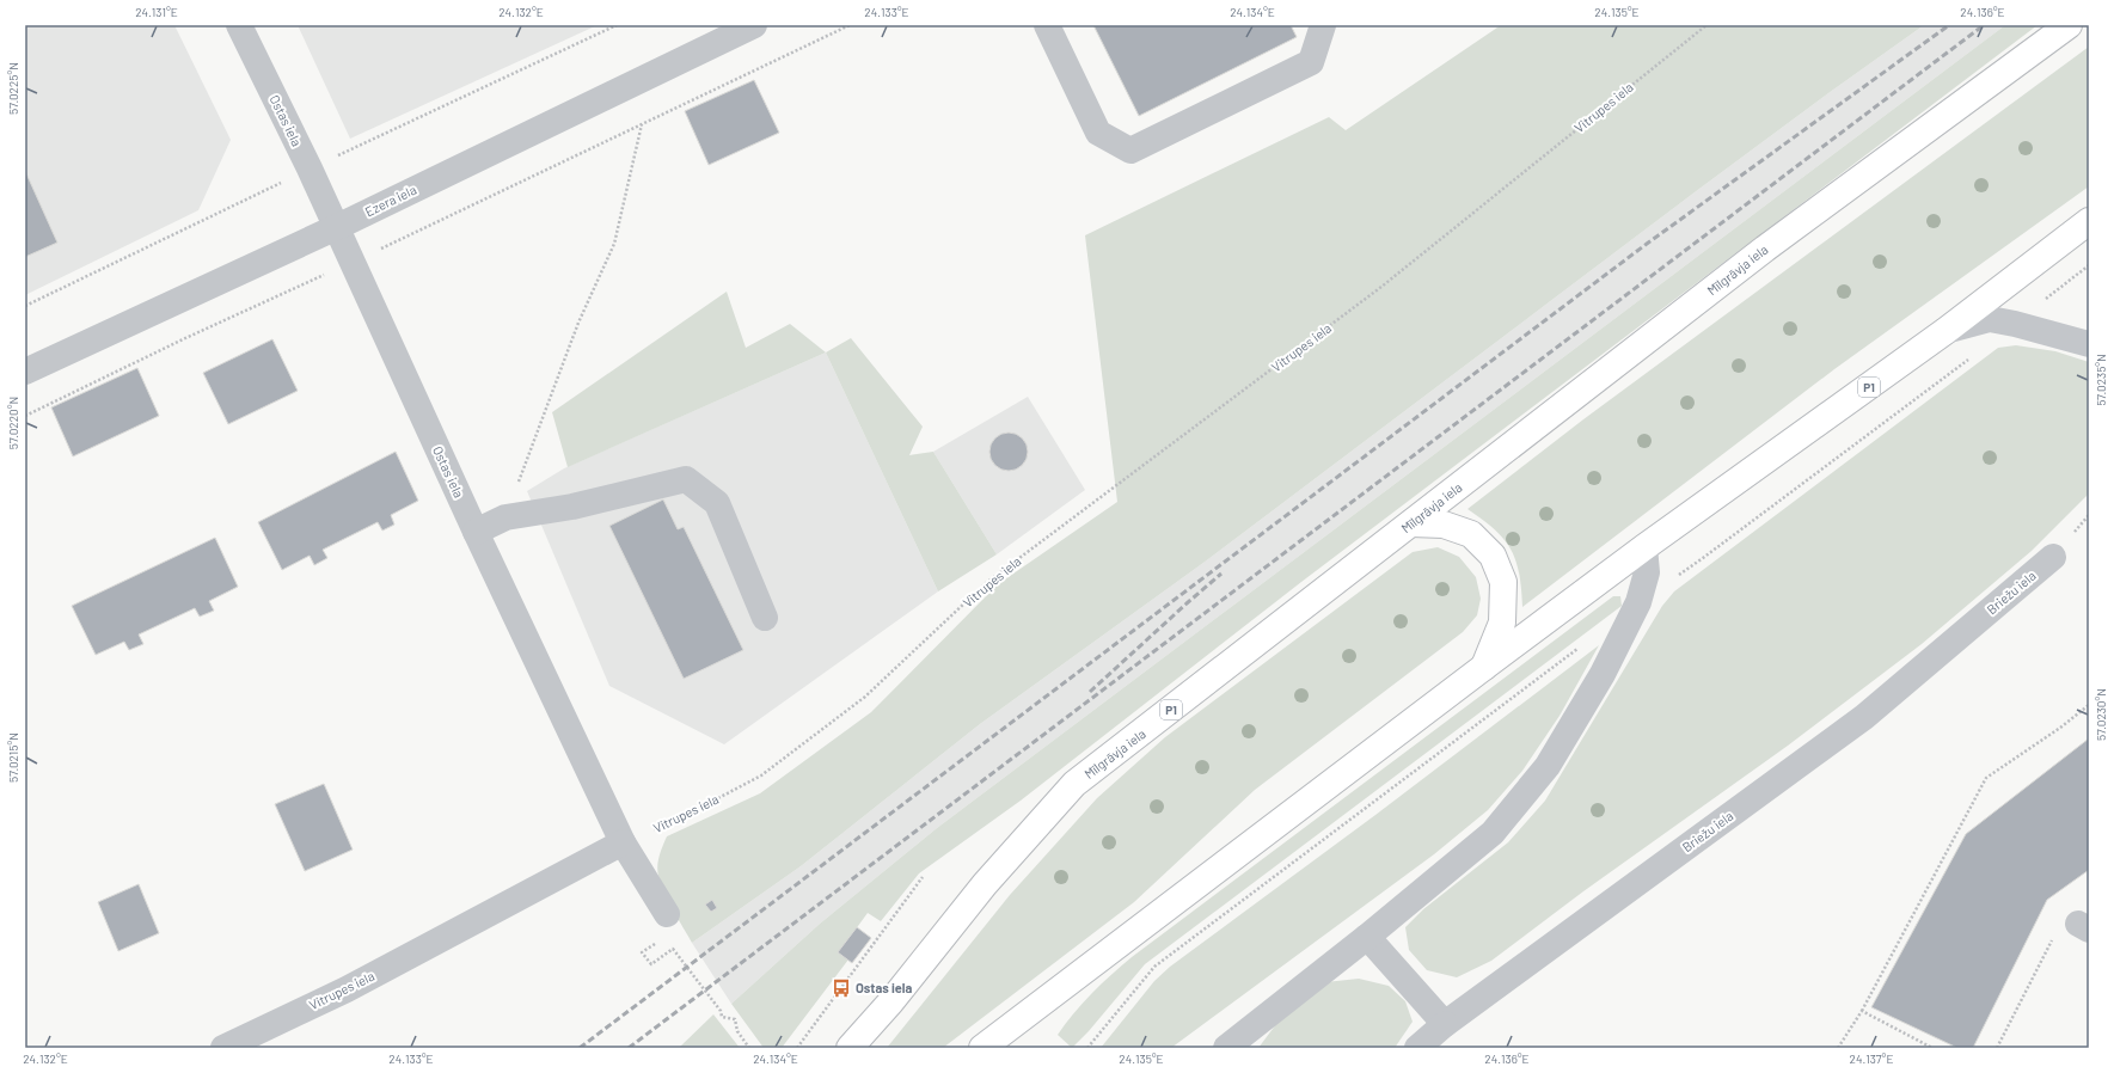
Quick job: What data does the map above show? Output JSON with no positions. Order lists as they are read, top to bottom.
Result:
{
  "streets": {
    "main road": ["Mīlgrāvja iela", "P1"],
    "street": [
      "Vitrupes iela",
      "Ostas iela",
      "Ezera iela",
      "Briežu iela"
    ]
  },
  "crossings": [
    ["Vitrupes iela", "Ostas iela"],
    ["Ostas iela", "Ezera iela"]
  ],
  "places": {
    "bus stop": ["Ostas iela"]
  },
  "coordinates": [
    "24.131°E",
    "24.132°E",
    "24.133°E",
    "24.134°E",
    "24.135°E",
    "24.136°E",
    "57.0225°N",
    "57.0235°N",
    "57.0220°N",
    "57.0230°N",
    "57.0215°N",
    "24.137°E"
  ]
}
